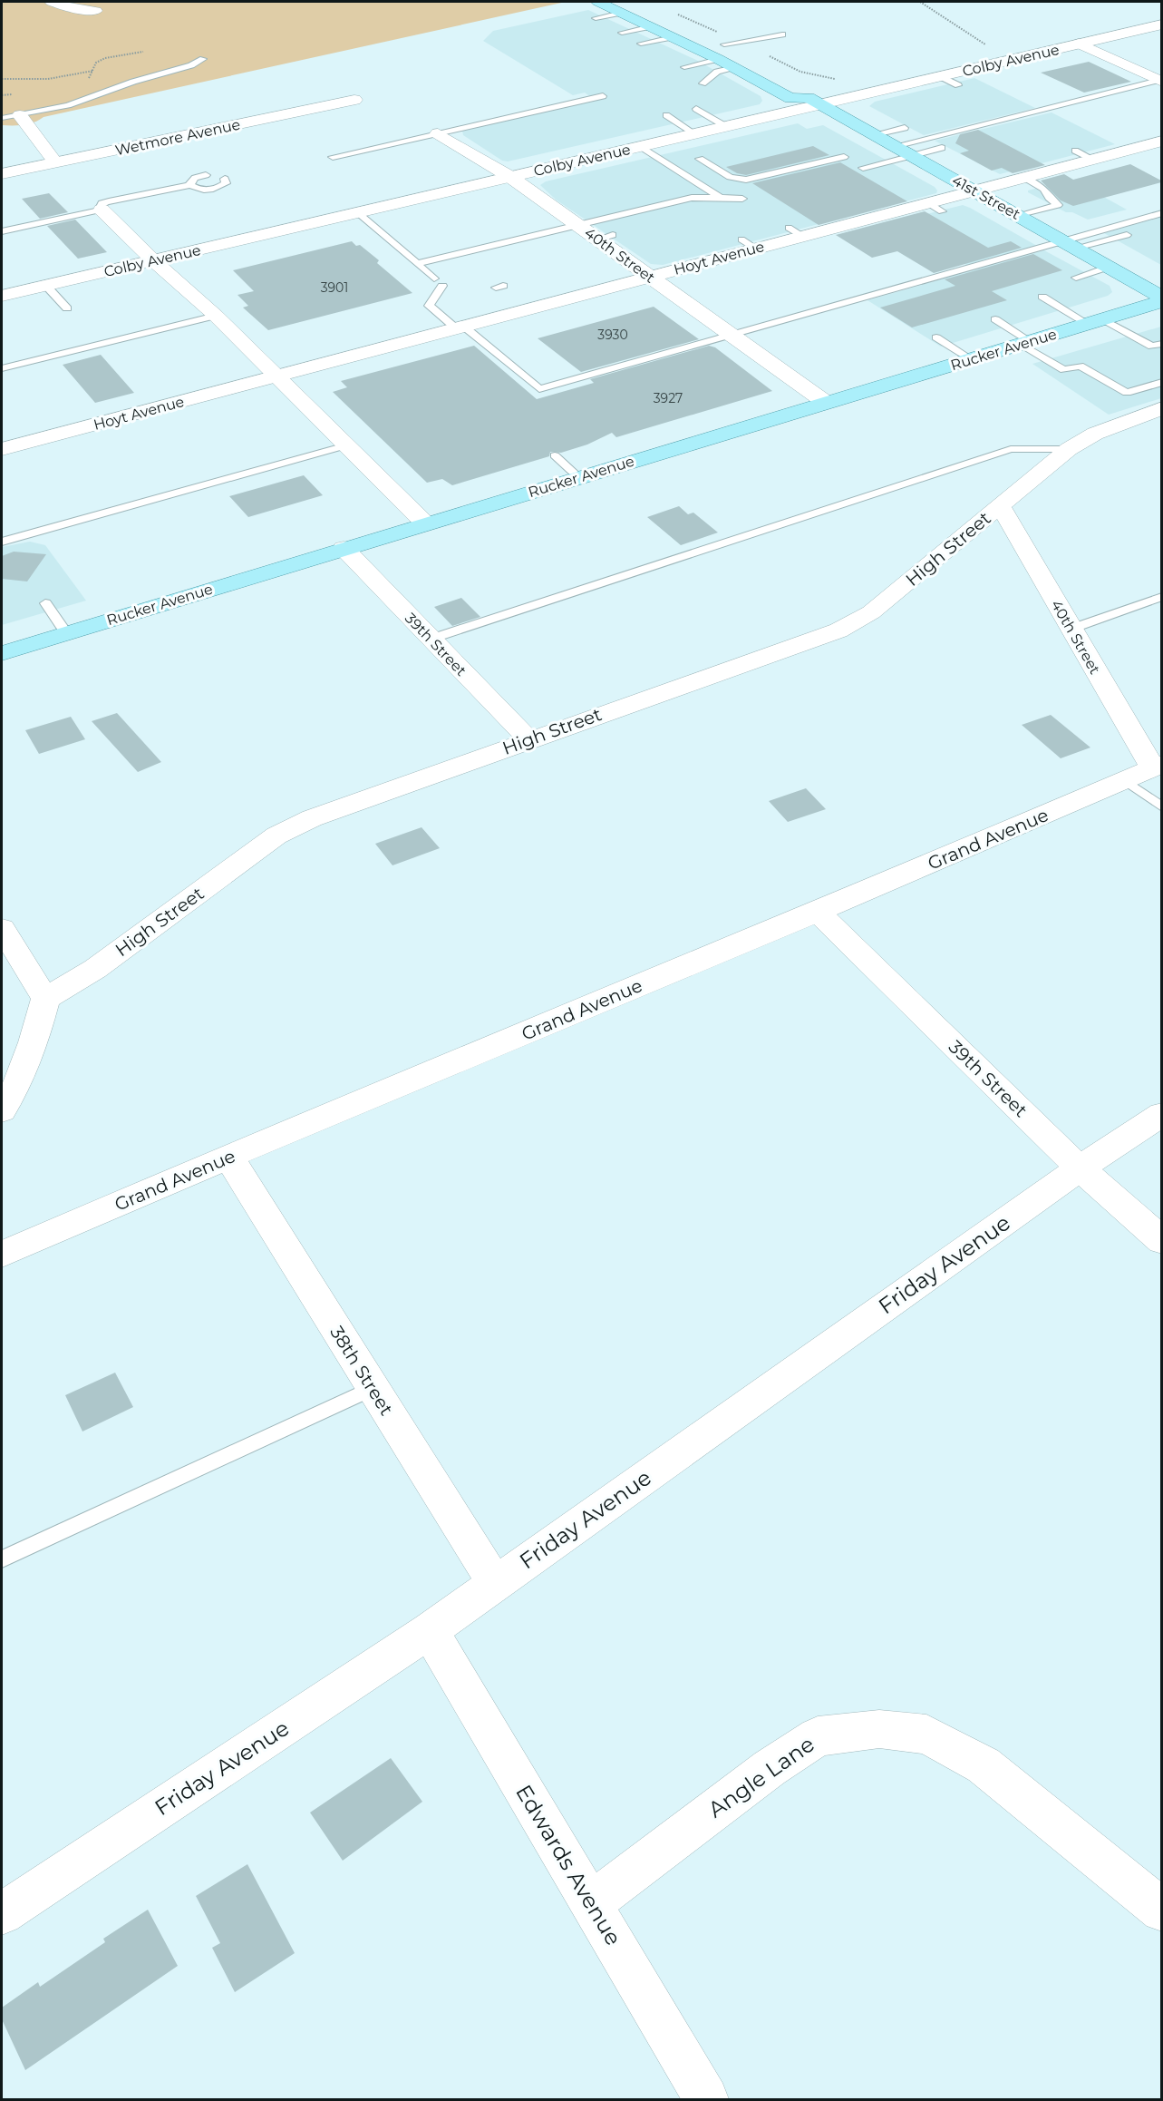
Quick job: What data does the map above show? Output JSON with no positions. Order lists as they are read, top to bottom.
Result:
{
  "streets": {
    "main road": ["41st Street", "Rucker Avenue"],
    "street": [
      "Colby Avenue",
      "Wetmore Avenue",
      "40th Street",
      "Hoyt Avenue",
      "High Street",
      "39th Street",
      "Grand Avenue",
      "Friday Avenue",
      "38th Street",
      "Angle Lane",
      "Edwards Avenue"
    ]
  },
  "crossings": [
    ["Colby Avenue", "41st Street"],
    ["Colby Avenue", "40th Street"],
    ["41st Street", "Hoyt Avenue"],
    ["41st Street", "Rucker Avenue"],
    ["40th Street", "Hoyt Avenue"],
    ["40th Street", "Rucker Avenue"],
    ["40th Street", "High Street"],
    ["40th Street", "Grand Avenue"],
    ["Rucker Avenue", "39th Street"],
    ["High Street", "39th Street"],
    ["39th Street", "Grand Avenue"],
    ["39th Street", "Friday Avenue"],
    ["Grand Avenue", "38th Street"],
    ["Friday Avenue", "38th Street"],
    ["Friday Avenue", "Edwards Avenue"],
    ["Angle Lane", "Edwards Avenue"]
  ],
  "house_numbers": ["3901", "3930", "3927"]
}
